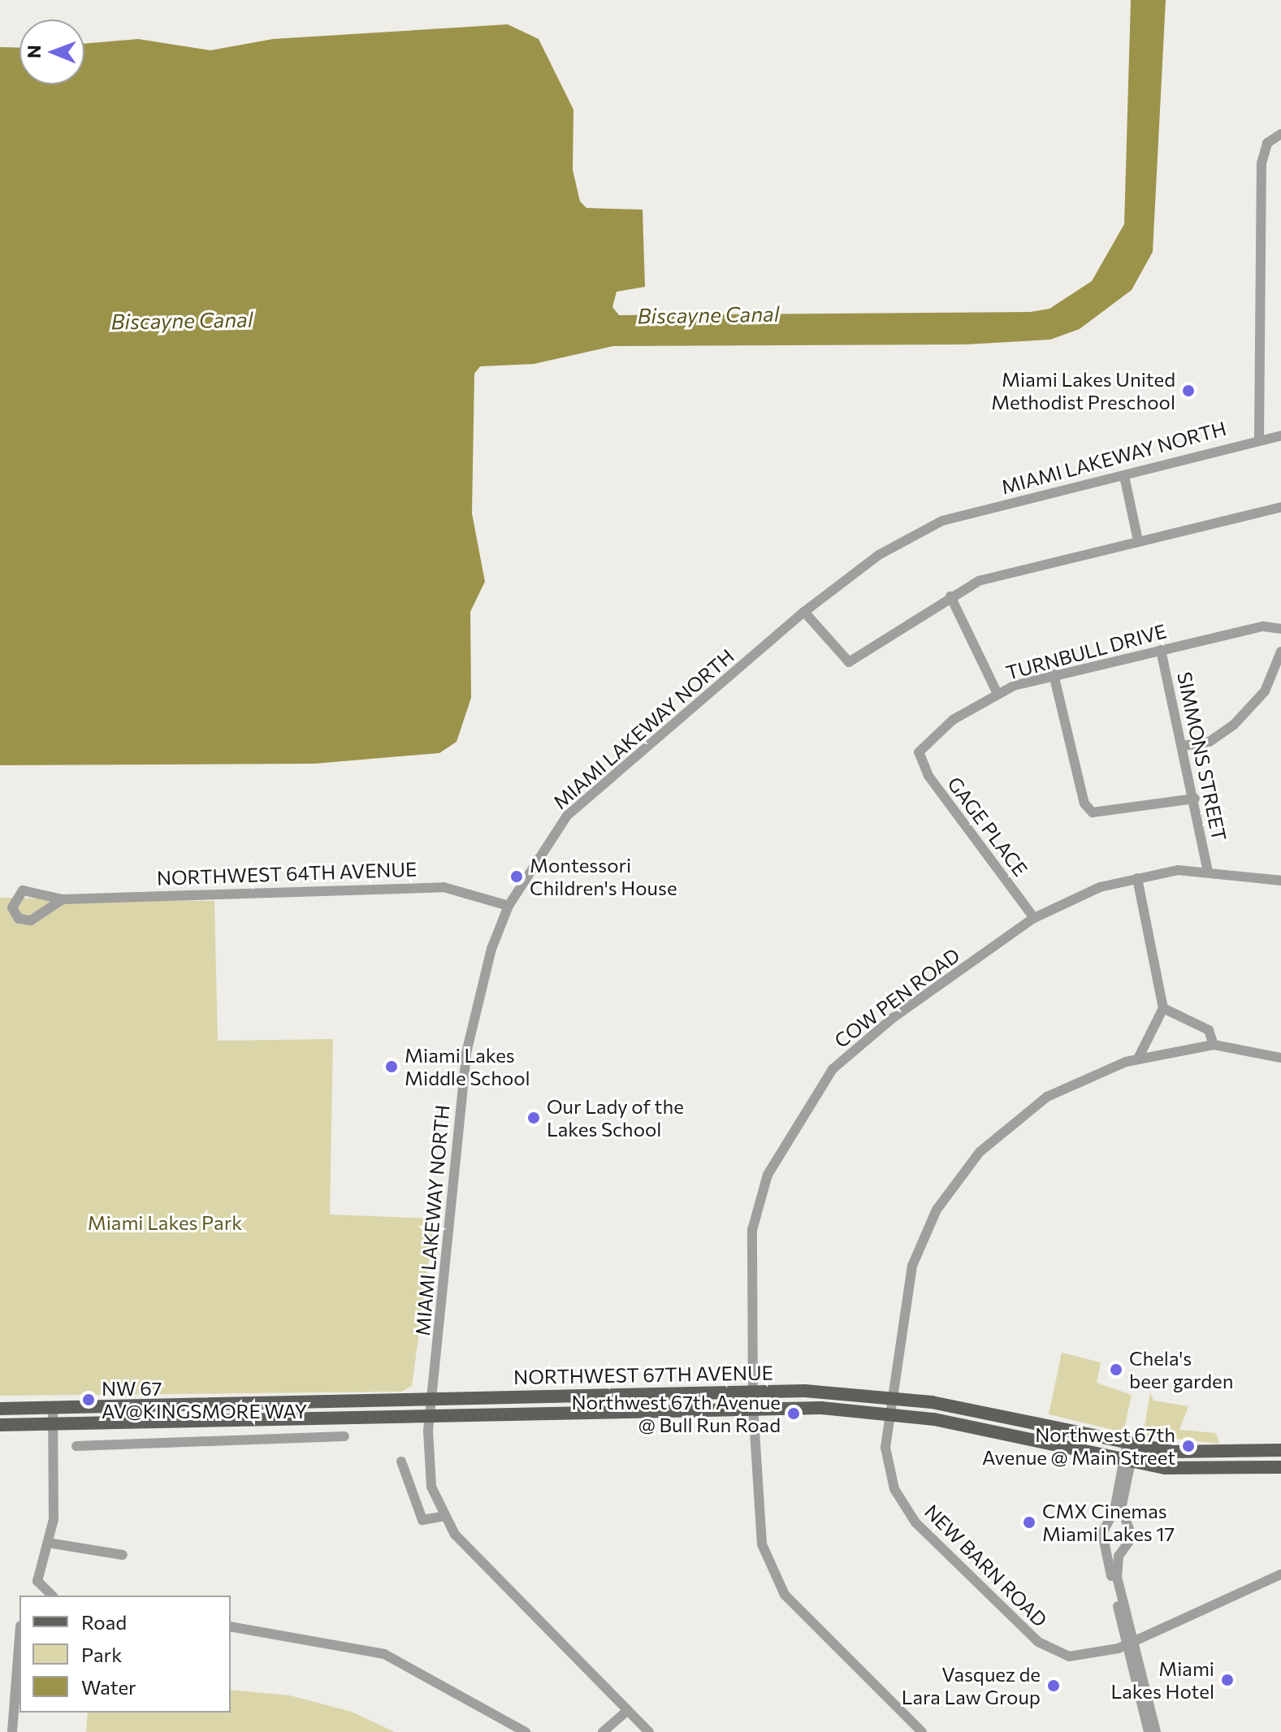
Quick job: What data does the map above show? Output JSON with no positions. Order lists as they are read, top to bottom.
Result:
{
  "streets": {
    "main road": ["NORTHWEST 67TH AVENUE"],
    "street": [
      "MIAMI LAKEWAY NORTH",
      "TURNBULL DRIVE",
      "SIMMONS STREET",
      "GAGE PLACE",
      "NORTHWEST 64TH AVENUE",
      "COW PEN ROAD",
      "NEW BARN ROAD"
    ]
  },
  "crossings": [
    ["MIAMI LAKEWAY NORTH", "NORTHWEST 64TH AVENUE"],
    ["MIAMI LAKEWAY NORTH", "NORTHWEST 67TH AVENUE"],
    ["TURNBULL DRIVE", "SIMMONS STREET"],
    ["TURNBULL DRIVE", "GAGE PLACE"],
    ["SIMMONS STREET", "COW PEN ROAD"],
    ["GAGE PLACE", "COW PEN ROAD"],
    ["COW PEN ROAD", "NORTHWEST 67TH AVENUE"],
    ["NORTHWEST 67TH AVENUE", "NEW BARN ROAD"]
  ],
  "water": ["Biscayne Canal"],
  "parks": ["Miami Lakes Park"],
  "places": [
    "Miami Lakes United Methodist Preschool",
    "Montessori Children's House",
    "Miami Lakes Middle School",
    "Our Lady of the Lakes School",
    "Chela's beer garden",
    "NW 67 AV@KINGSMORE WAY",
    "Northwest 67th Avenue @ Bull Run Road",
    "Northwest 67th Avenue @ Main Street",
    "CMX Cinemas Miami Lakes 17",
    "Miami Lakes Hotel",
    "Vasquez de Lara Law Group"
  ],
  "legend": ["Road", "Park", "Water"],
  "north": "left"
}
